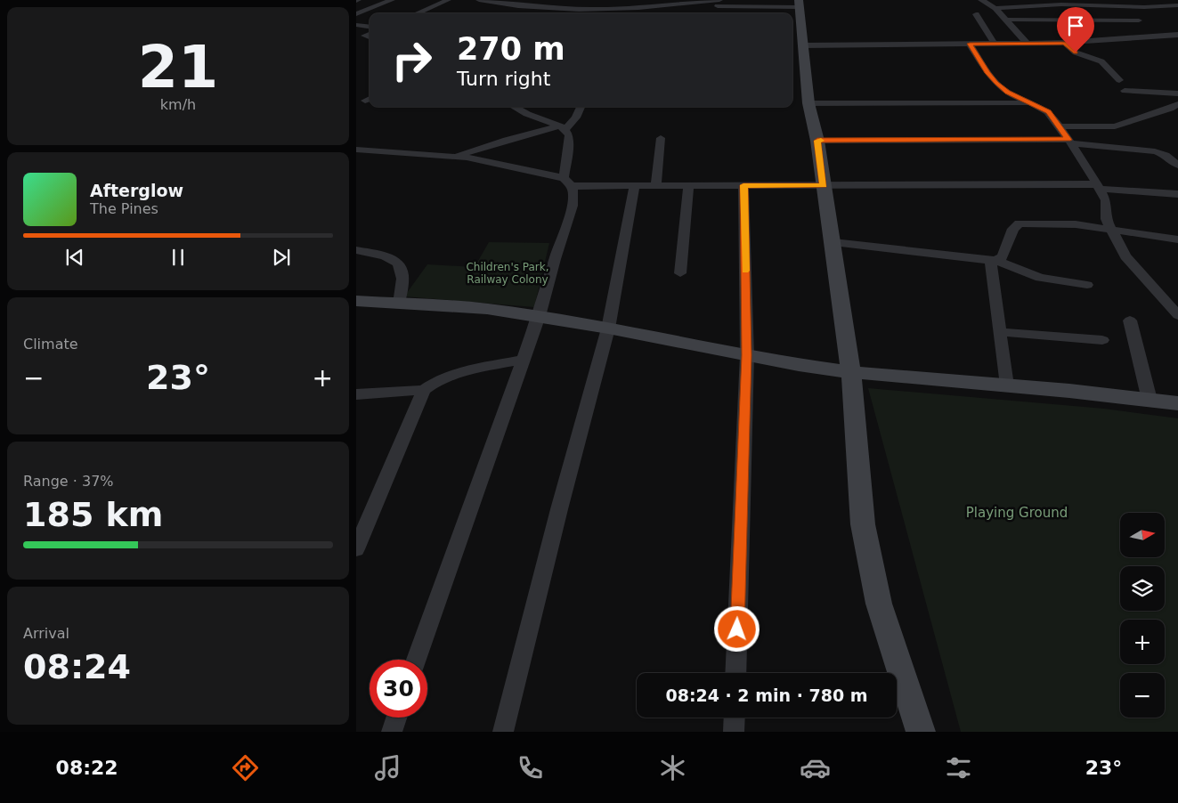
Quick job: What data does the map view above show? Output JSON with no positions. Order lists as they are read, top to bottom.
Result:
{
  "parks": ["Children's Park, Railway Colony", "Playing Ground"],
  "north": "right",
  "page": {
    "tile": [
      ["21", "km/h"],
      "Climate",
      ["Range · 37%", "185 km"],
      ["Arrival", "08:24"]
    ],
    "turn": ["270 m", "Turn right"],
    "song": ["Afterglow", "The Pines"],
    "heat": ["−", "23°", "+"],
    "map_buttons": ["+", "−"],
    "limit": "30",
    "trip": "08:24 · 2 min · 780 m",
    "tabs": ["08:22", "23°"]
  }
}
